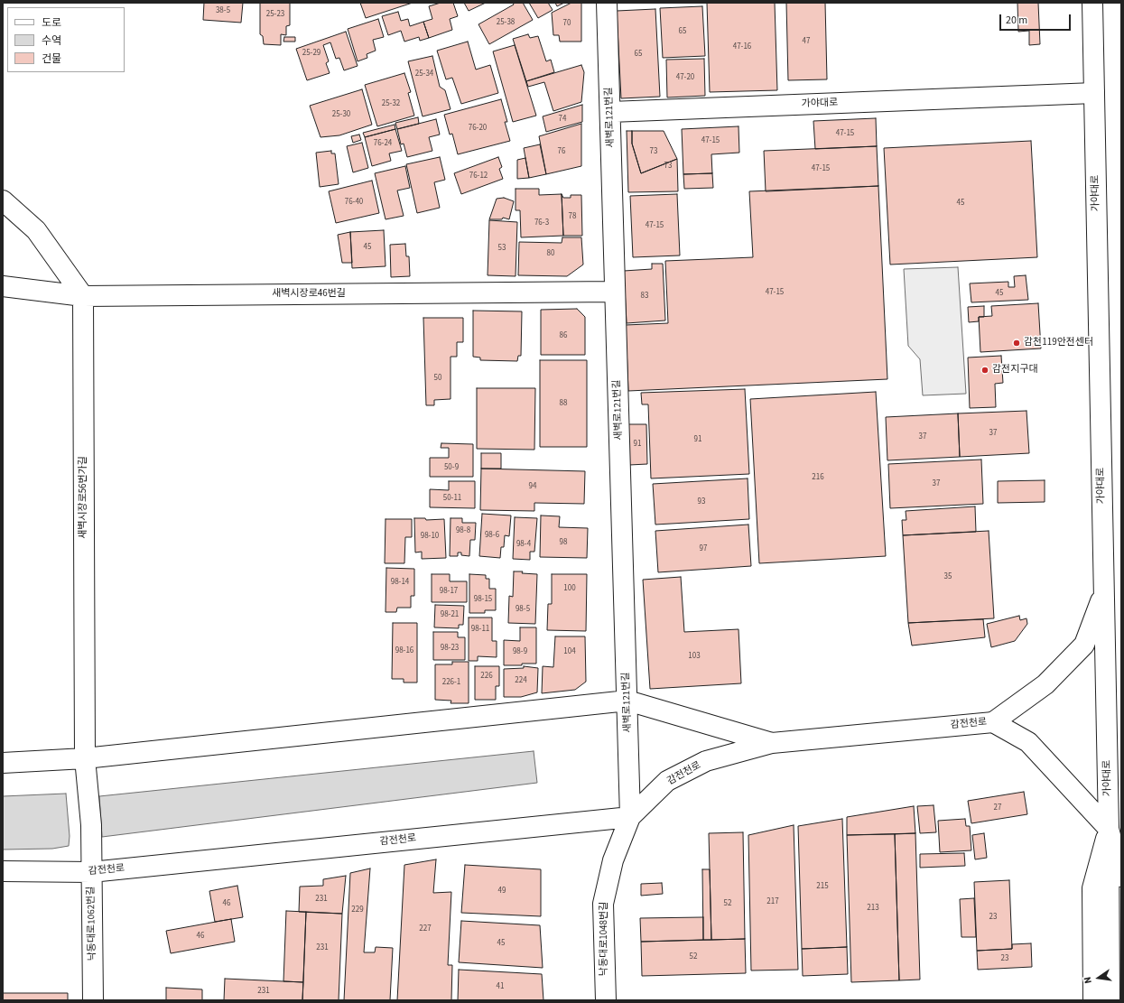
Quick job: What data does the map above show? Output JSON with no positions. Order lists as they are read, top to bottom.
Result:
{
  "streets": {
    "main road": [
      "가야대로",
      "새벽로121번길",
      "새벽시장로46번길",
      "새벽시장로56번가길",
      "감전천로",
      "낙동대로1062번길",
      "낙동대로1048번길"
    ]
  },
  "crossings": [
    ["가야대로", "새벽로121번길"],
    ["새벽로121번길", "새벽시장로46번길"],
    ["새벽로121번길", "감전천로"],
    ["새벽로121번길", "낙동대로1048번길"],
    ["새벽시장로46번길", "새벽시장로56번가길"],
    ["새벽시장로56번가길", "감전천로"],
    ["새벽시장로56번가길", "낙동대로1062번길"],
    ["감전천로", "낙동대로1062번길"],
    ["감전천로", "낙동대로1048번길"]
  ],
  "places": ["감천119안전센터", "감전지구대"],
  "house_numbers": [
    "38-5",
    "25-23",
    "25-38",
    "70",
    "65",
    "47",
    "47-16",
    "25-29",
    "65",
    "25-34",
    "47-20",
    "25-32",
    "25-30",
    "74",
    "76-20",
    "47-15",
    "47-15",
    "76-24",
    "76",
    "73",
    "73",
    "47-15",
    "76-12",
    "76-40",
    "45",
    "78",
    "76-3",
    "47-15",
    "45",
    "53",
    "80",
    "47-15",
    "45",
    "83",
    "86",
    "50",
    "88",
    "37",
    "37",
    "91",
    "91",
    "50-9",
    "216",
    "37",
    "94",
    "50-11",
    "93",
    "98-8",
    "98-6",
    "98-10",
    "98",
    "98-4",
    "97",
    "35",
    "98-14",
    "100",
    "98-17",
    "98-15",
    "98-5",
    "98-21",
    "98-11",
    "98-23",
    "98-16",
    "98-9",
    "104",
    "103",
    "226",
    "224",
    "226-1",
    "27",
    "215",
    "49",
    "231",
    "217",
    "46",
    "52",
    "213",
    "229",
    "23",
    "227",
    "46",
    "45",
    "231",
    "52",
    "23",
    "41",
    "231"
  ],
  "legend": ["도로", "수역", "건물"],
  "scale_bar": "20 m",
  "north": "left"
}
